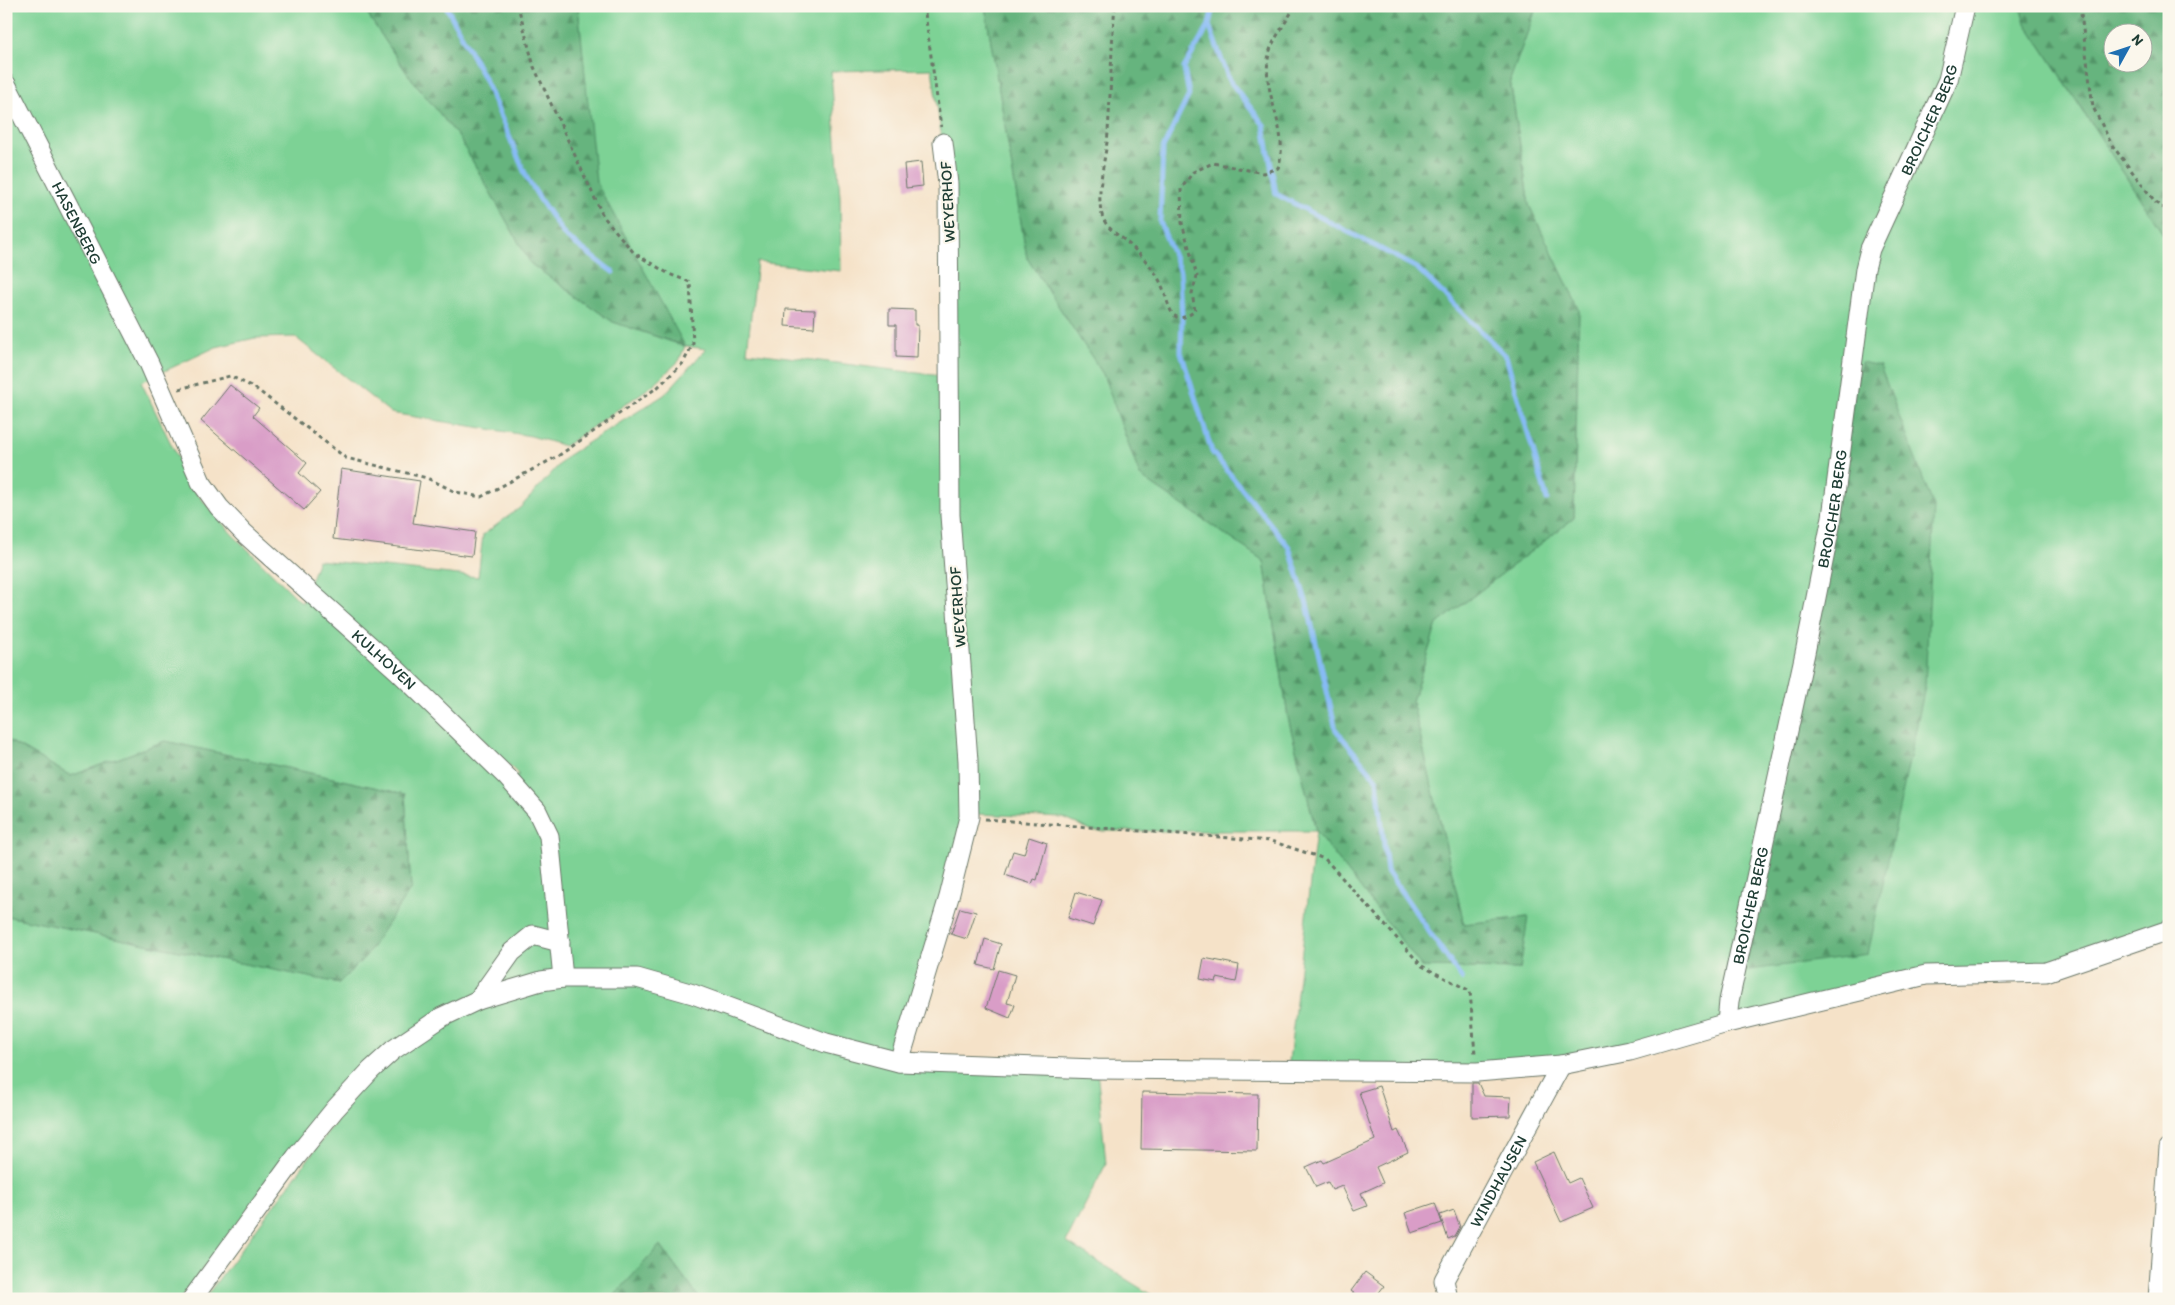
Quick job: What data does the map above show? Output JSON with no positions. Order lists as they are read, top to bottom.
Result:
{
  "streets": {
    "street": [
      "BROICHER BERG",
      "WEYERHOF",
      "HASENBERG",
      "KULHOVEN",
      "WINDHAUSEN"
    ]
  },
  "crossings": [
    ["HASENBERG", "KULHOVEN"]
  ],
  "north": "top right"
}
